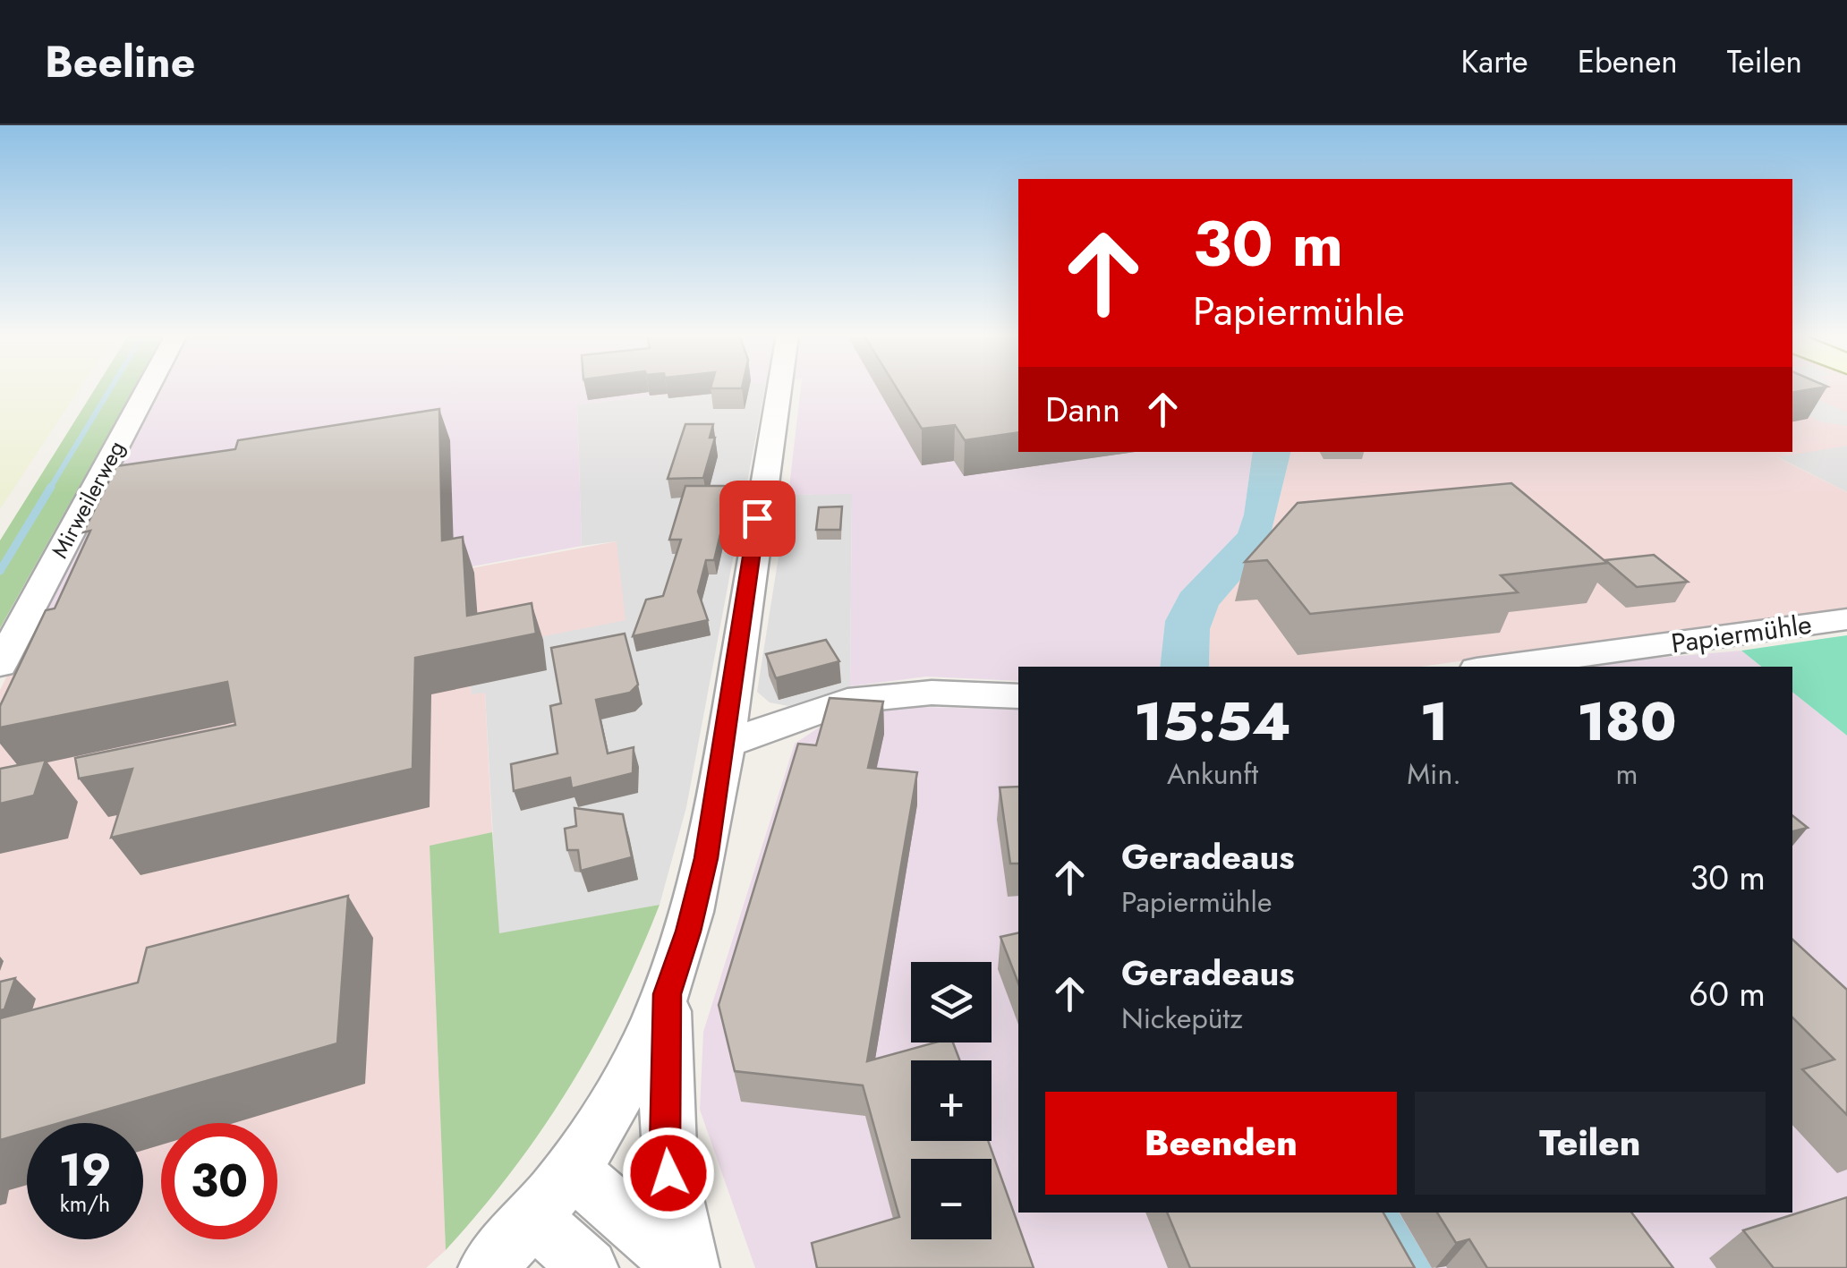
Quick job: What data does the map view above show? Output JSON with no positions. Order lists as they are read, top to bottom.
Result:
{
  "streets": {
    "street": ["Mirweilerweg", "Papiermühle"]
  },
  "page": {
    "header": "Beeline",
    "nav": ["Karte", "Ebenen", "Teilen"],
    "turn": ["30 m", "Papiermühle"],
    "then": "Dann",
    "eta": [
      "15:54",
      "Ankunft",
      "1",
      "Min.",
      "180",
      "m"
    ],
    "list": [
      {
        "name": "Geradeaus",
        "note": "Papiermühle",
        "value": "30 m"
      },
      {
        "name": "Geradeaus",
        "note": "Nickepütz",
        "value": "60 m"
      }
    ],
    "map_buttons": ["+", "−"],
    "buttons": ["Beenden", "Teilen"],
    "speed": "19 km/h",
    "limit": "30"
  }
}
